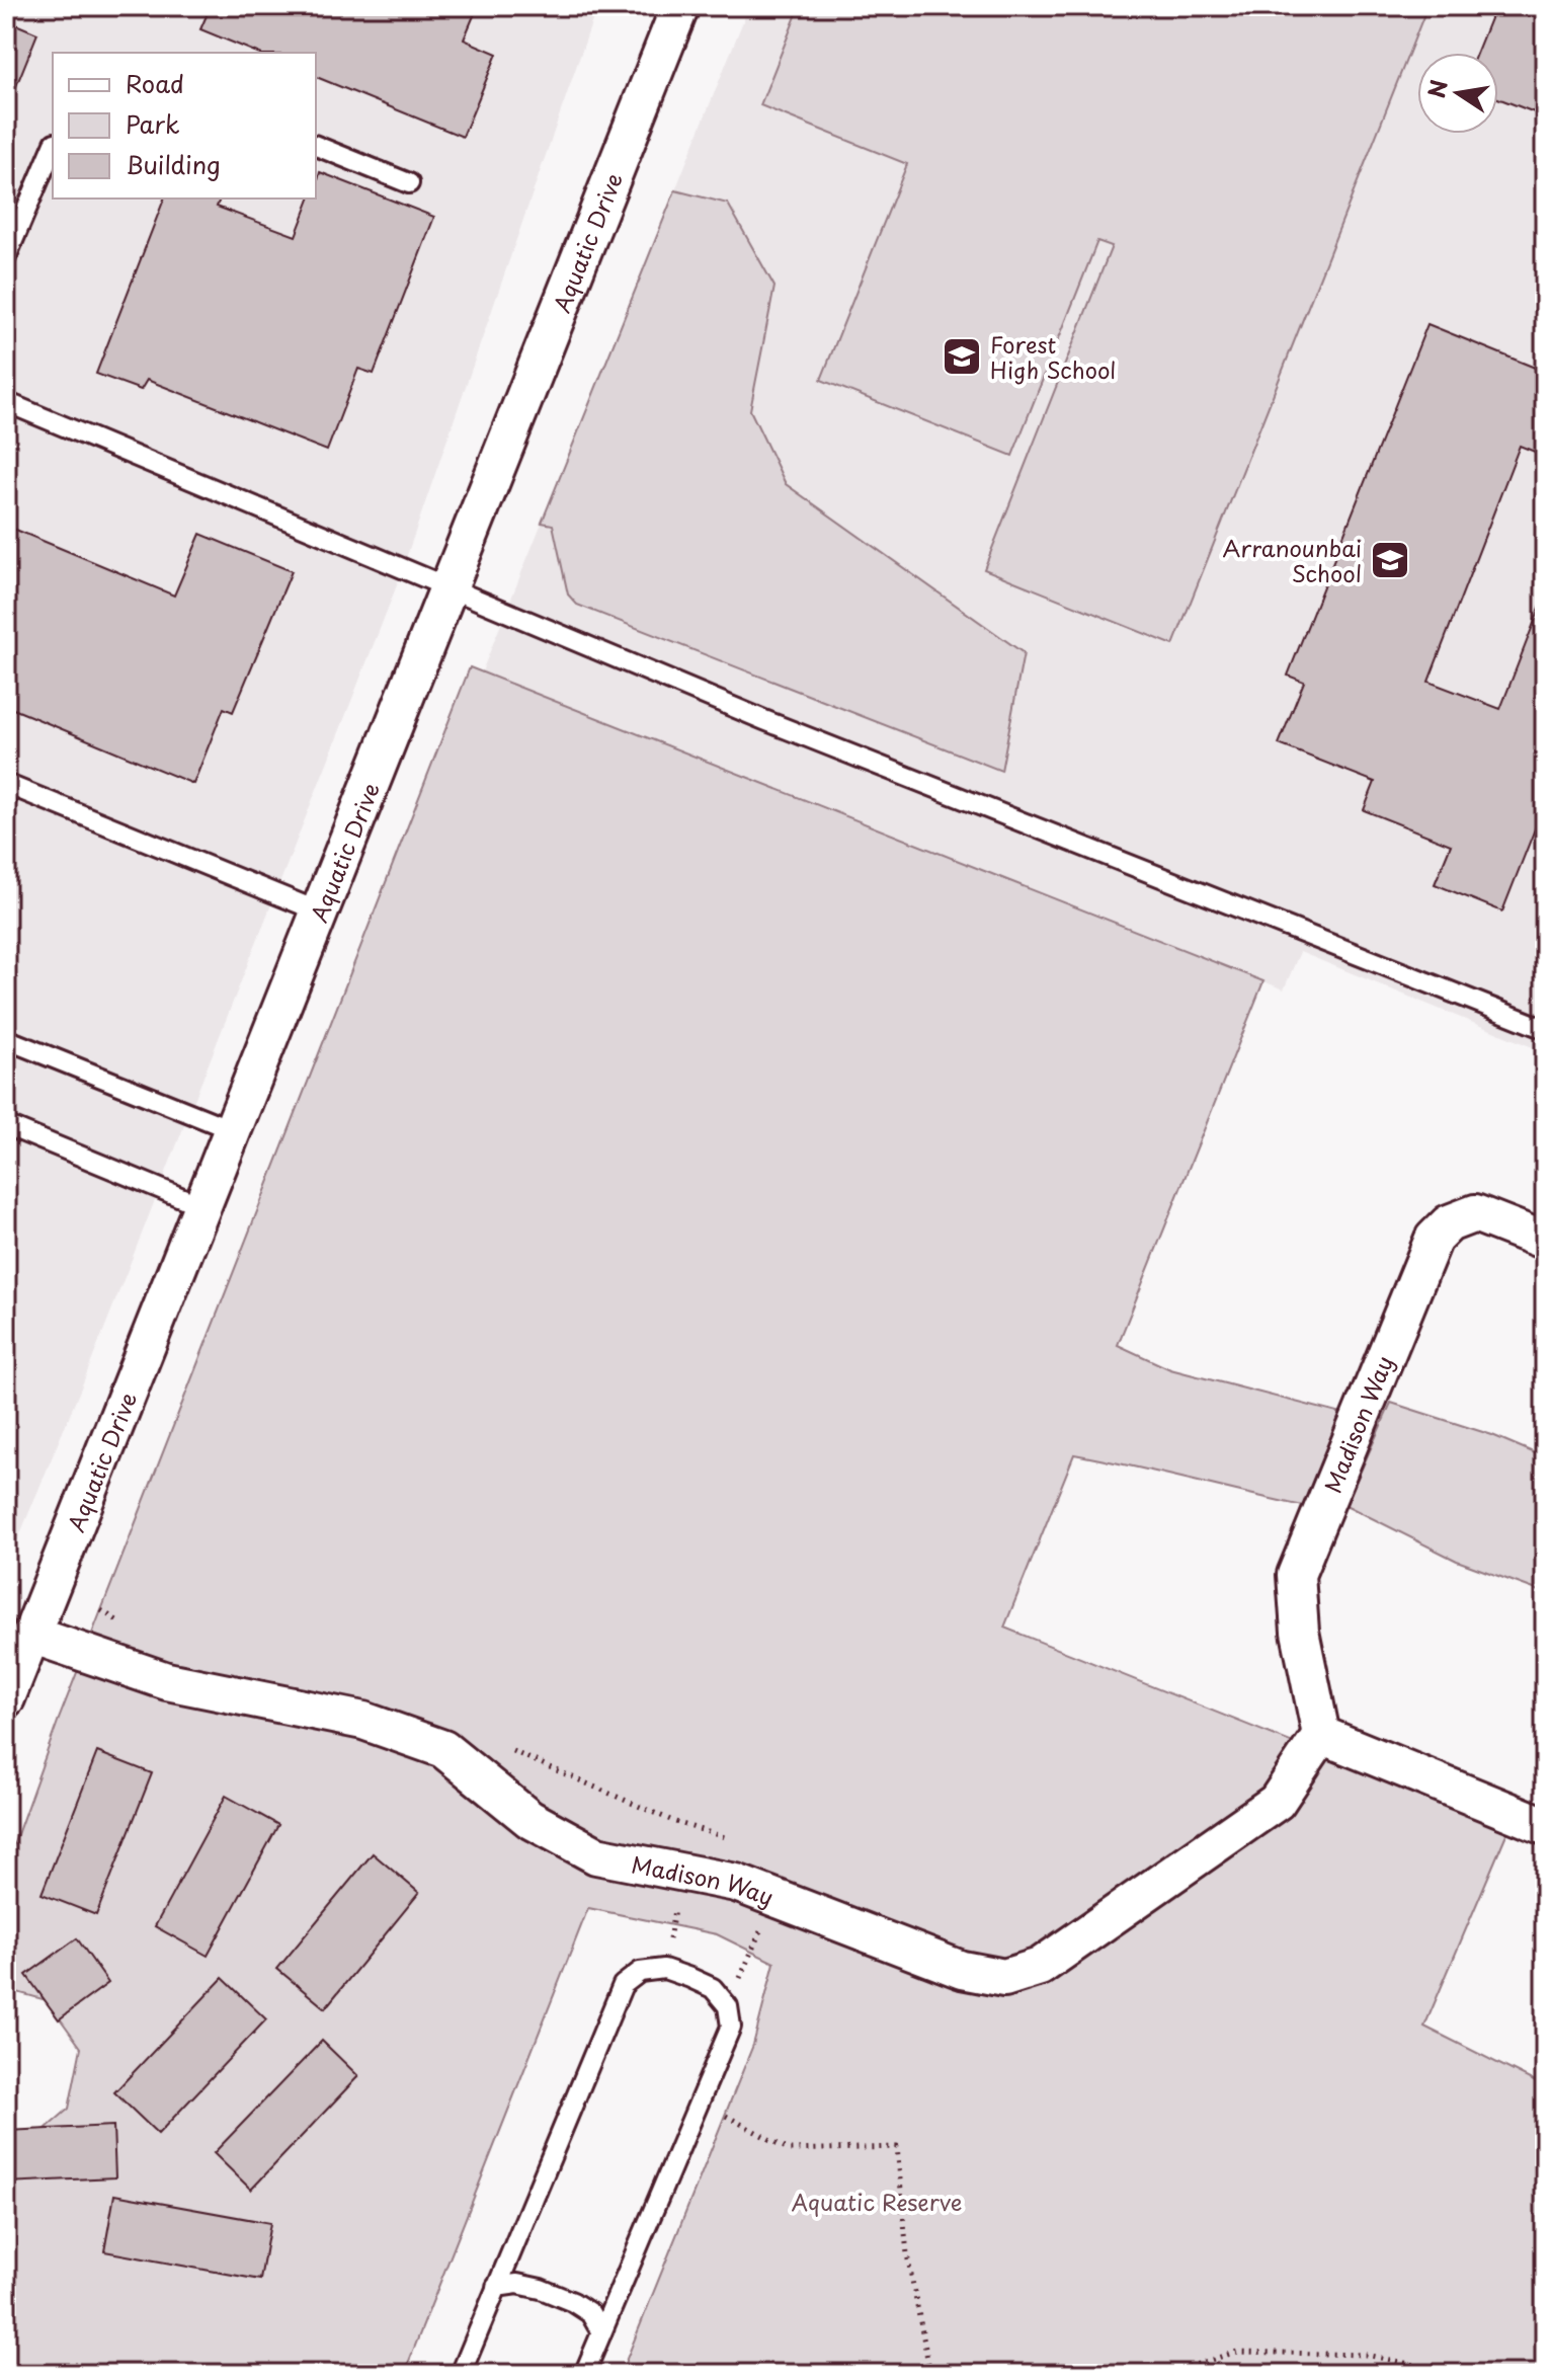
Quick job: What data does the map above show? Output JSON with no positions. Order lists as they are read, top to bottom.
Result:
{
  "streets": {
    "street": ["Aquatic Drive", "Madison Way"]
  },
  "crossings": [
    ["Aquatic Drive", "Madison Way"]
  ],
  "parks": ["Aquatic Reserve"],
  "places": {
    "school or university": ["Forest High School", "Arranounbai School"]
  },
  "legend": ["Road", "Park", "Building"],
  "north": "left"
}
